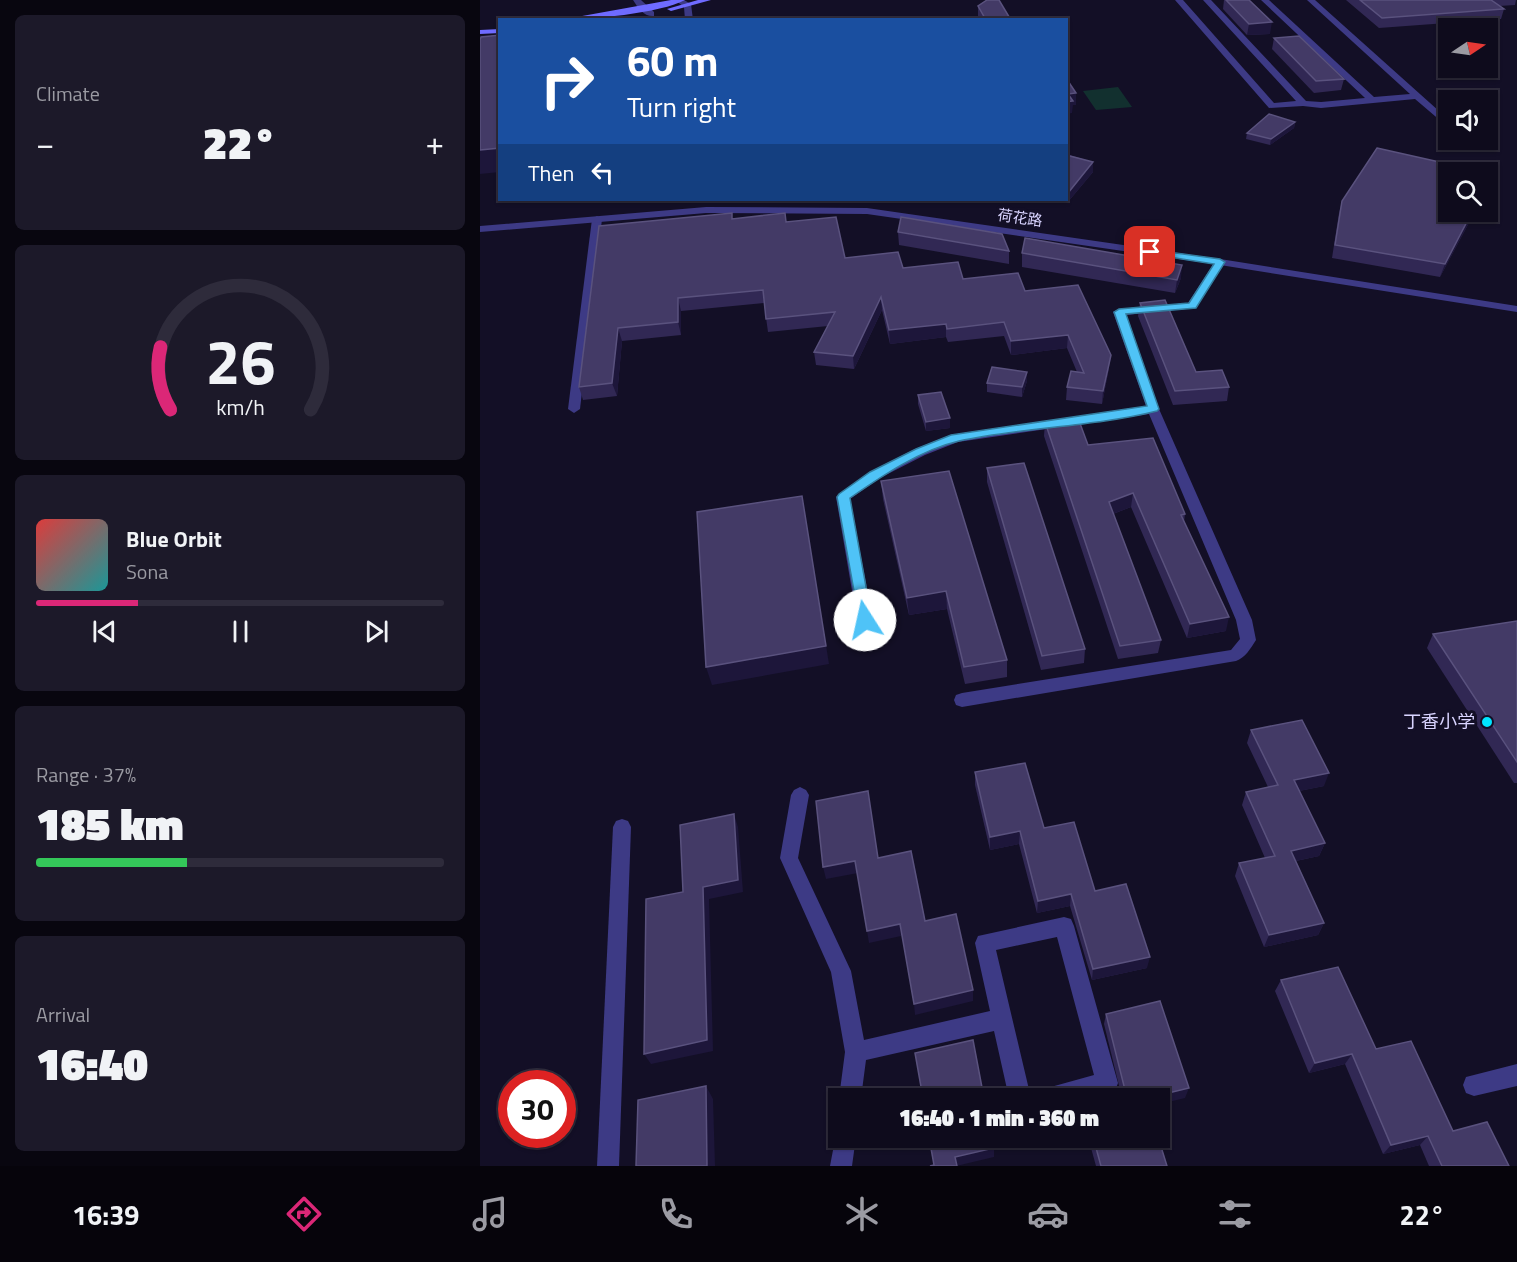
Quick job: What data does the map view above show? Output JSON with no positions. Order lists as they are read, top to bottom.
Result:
{
  "streets": {
    "street": ["荷花路"]
  },
  "places": ["丁香小学"],
  "north": "right",
  "page": {
    "tile": [
      "Climate",
      ["Range · 37%", "185 km"],
      ["Arrival", "16:40"]
    ],
    "turn": ["60 m", "Turn right"],
    "heat": ["−", "22°", "+"],
    "then": "Then",
    "song": ["Blue Orbit", "Sona"],
    "limit": "30",
    "trip": "16:40 · 1 min · 360 m",
    "tabs": ["16:39", "22°"],
    "gauge": ["26", "km/h"]
  }
}
